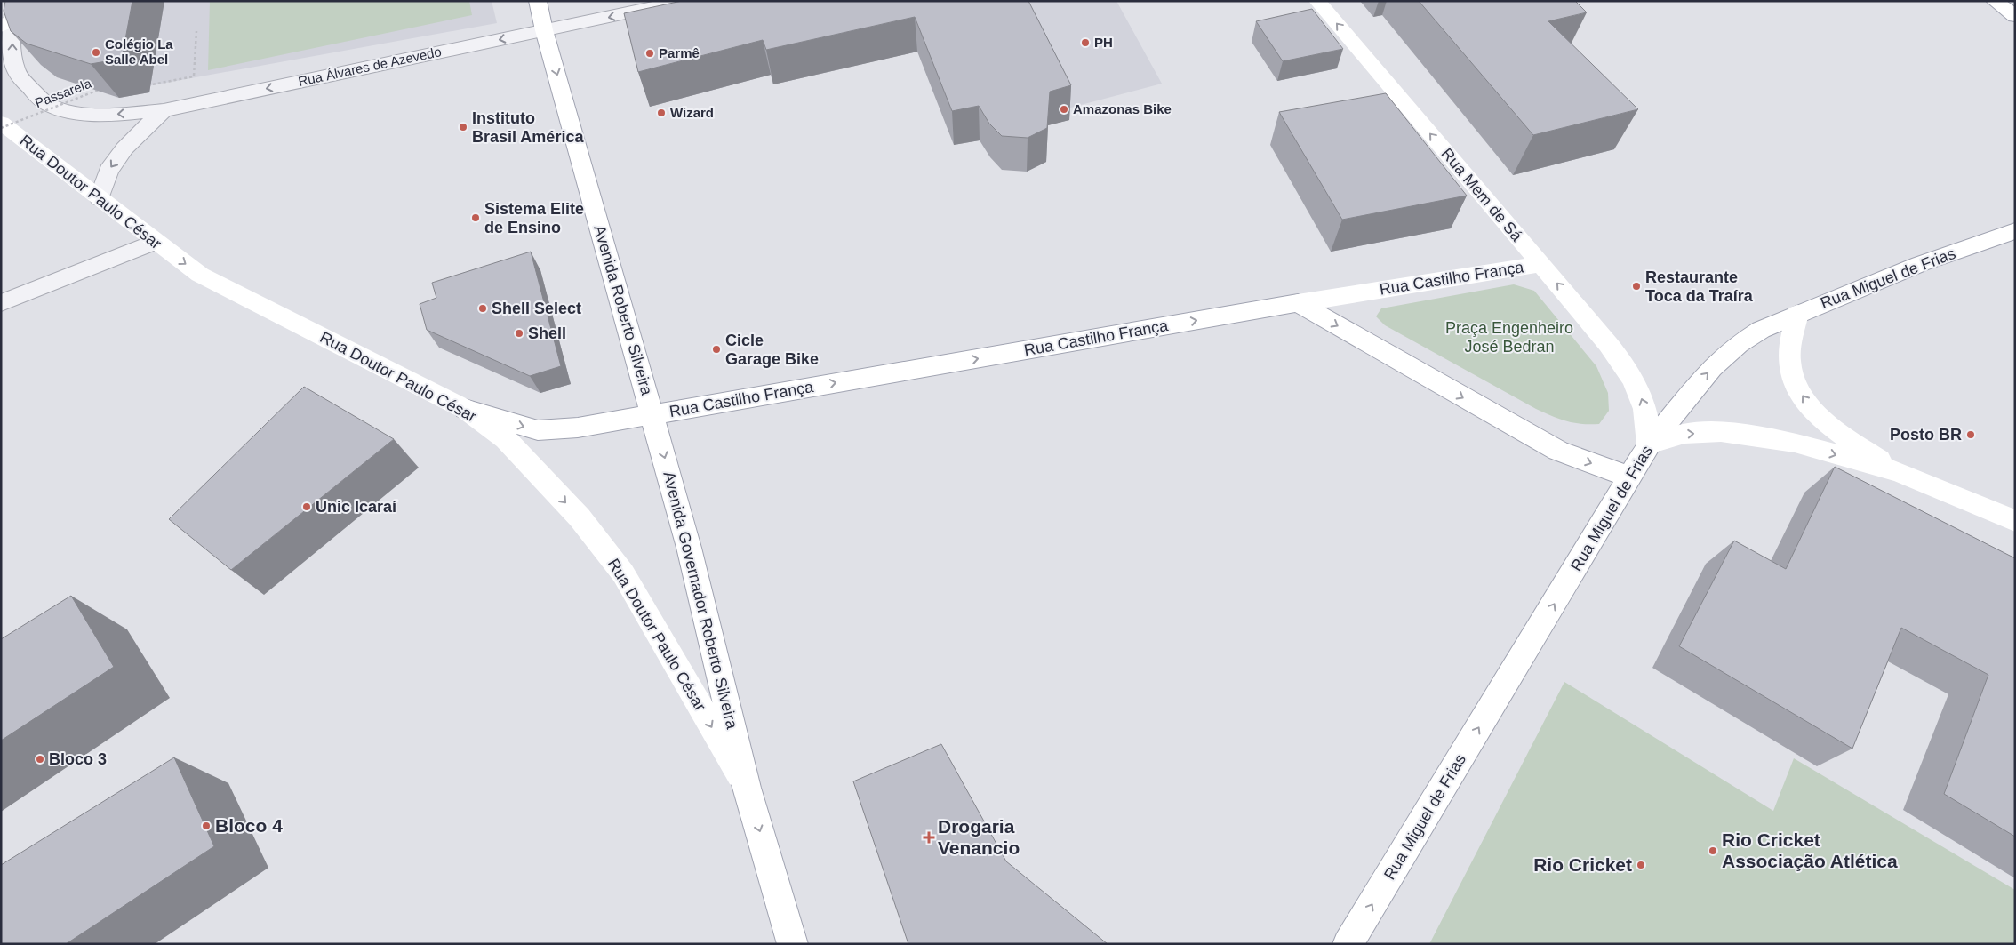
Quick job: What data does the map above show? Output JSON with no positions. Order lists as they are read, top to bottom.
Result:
{
  "streets": {
    "main road": [
      "Rua Doutor Paulo César",
      "Rua Mem de Sá",
      "Rua Castilho França",
      "Rua Miguel de Frias",
      "Avenida Roberto Silveira",
      "Avenida Governador Roberto Silveira"
    ],
    "street": ["Rua Álvares de Azevedo"],
    "path": ["Passarela"]
  },
  "crossings": [
    ["Rua Álvares de Azevedo", "Avenida Roberto Silveira"],
    ["Rua Doutor Paulo César", "Rua Castilho França"],
    ["Rua Doutor Paulo César", "Avenida Governador Roberto Silveira"],
    ["Rua Mem de Sá", "Rua Castilho França"],
    ["Rua Mem de Sá", "Rua Miguel de Frias"],
    ["Rua Castilho França", "Avenida Roberto Silveira"],
    ["Rua Castilho França", "Avenida Governador Roberto Silveira"],
    ["Avenida Roberto Silveira", "Avenida Governador Roberto Silveira"]
  ],
  "one_way": [
    "Rua Álvares de Azevedo",
    "Rua Doutor Paulo César",
    "Rua Castilho França",
    "Rua Miguel de Frias",
    "Avenida Roberto Silveira",
    "Avenida Governador Roberto Silveira"
  ],
  "parks": ["Praça Engenheiro José Bedran"],
  "places": {
    "other": [
      "PH",
      "Colégio La Salle Abel",
      "Parmê",
      "Amazonas Bike",
      "Wizard",
      "Instituto Brasil América",
      "Sistema Elite de Ensino",
      "Restaurante Toca da Traíra",
      "Shell Select",
      "Shell",
      "Cicle Garage Bike",
      "Posto BR",
      "Unic Icaraí",
      "Bloco 3",
      "Bloco 4",
      "Rio Cricket Associação Atlética",
      "Rio Cricket"
    ],
    "health": ["Drogaria Venancio"]
  }
}
